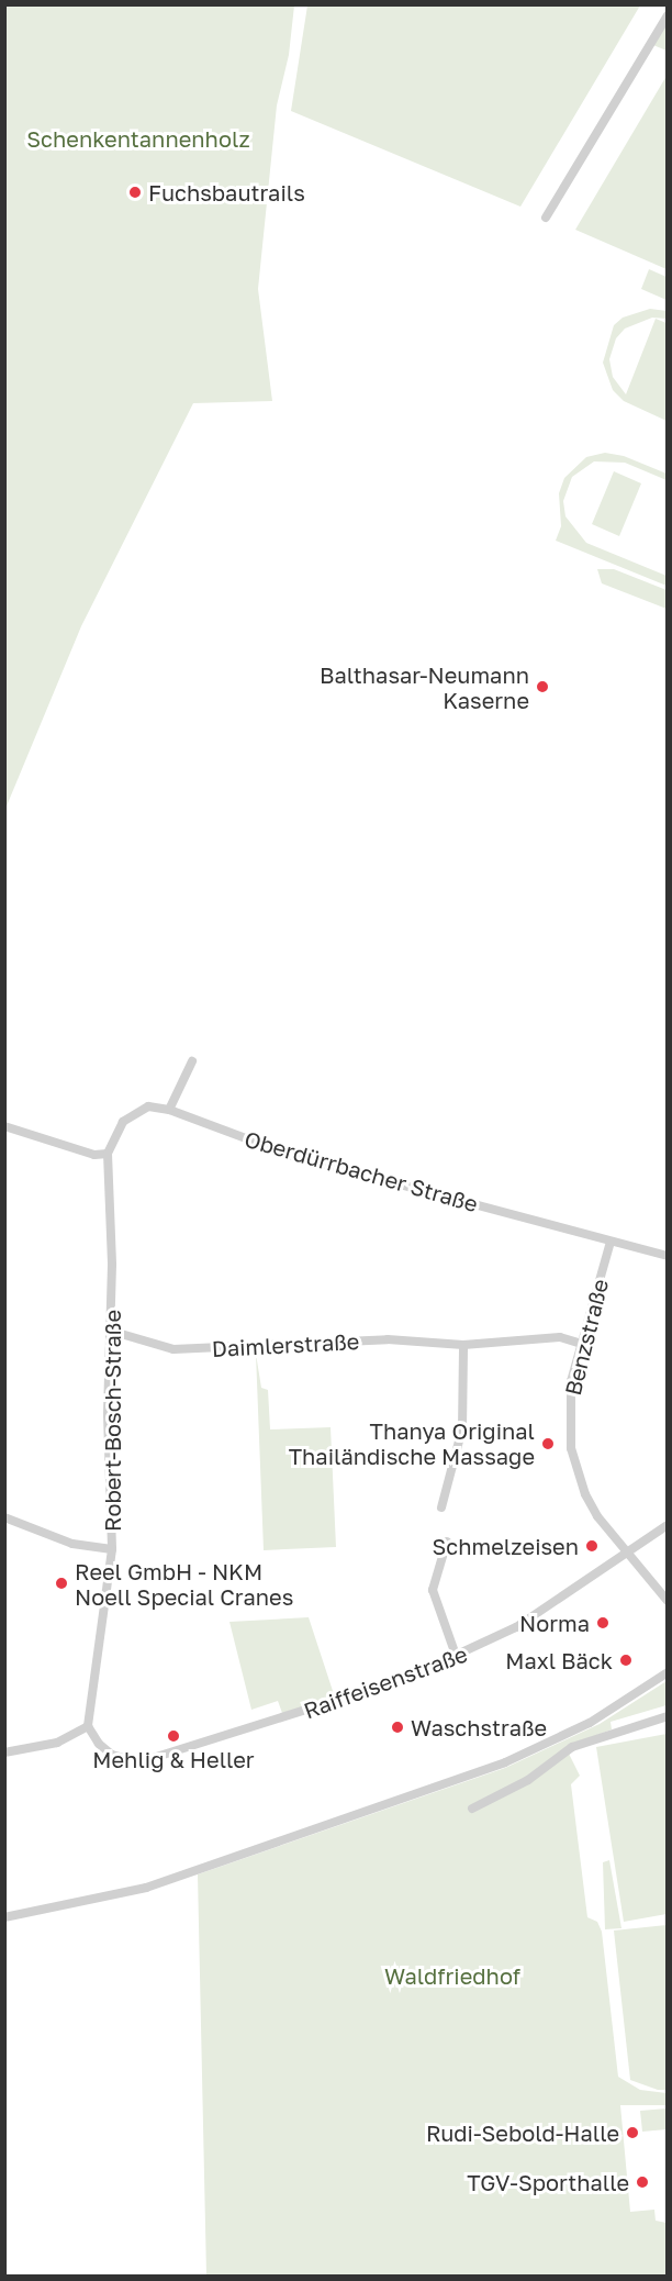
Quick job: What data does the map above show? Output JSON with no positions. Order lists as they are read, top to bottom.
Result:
{
  "streets": {
    "street": [
      "Oberdürrbacher Straße",
      "Benzstraße",
      "Daimlerstraße",
      "Robert-Bosch-Straße",
      "Raiffeisenstraße"
    ]
  },
  "crossings": [
    ["Oberdürrbacher Straße", "Benzstraße"],
    ["Oberdürrbacher Straße", "Robert-Bosch-Straße"],
    ["Benzstraße", "Daimlerstraße"],
    ["Benzstraße", "Raiffeisenstraße"],
    ["Daimlerstraße", "Robert-Bosch-Straße"],
    ["Robert-Bosch-Straße", "Raiffeisenstraße"]
  ],
  "parks": ["Schenkentannenholz", "Waldfriedhof"],
  "places": [
    "Fuchsbautrails",
    "Balthasar-Neumann Kaserne",
    "Thanya Original Thailändische Massage",
    "Schmelzeisen",
    "Reel GmbH - NKM Noell Special Cranes",
    "Norma",
    "Maxl Bäck",
    "Waschstraße",
    "Mehlig & Heller",
    "Rudi-Sebold-Halle",
    "TGV-Sporthalle"
  ]
}
